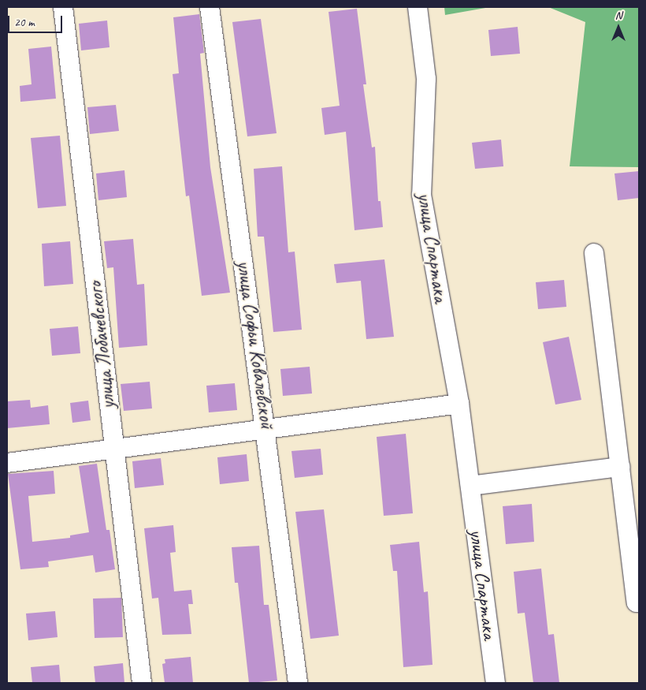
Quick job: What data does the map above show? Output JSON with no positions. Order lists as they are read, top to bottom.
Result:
{
  "streets": {
    "street": ["улица Спартака", "улица Софьи Ковалевской", "улица Лобачевского"]
  },
  "scale_bar": "20 m",
  "north": "top"
}
